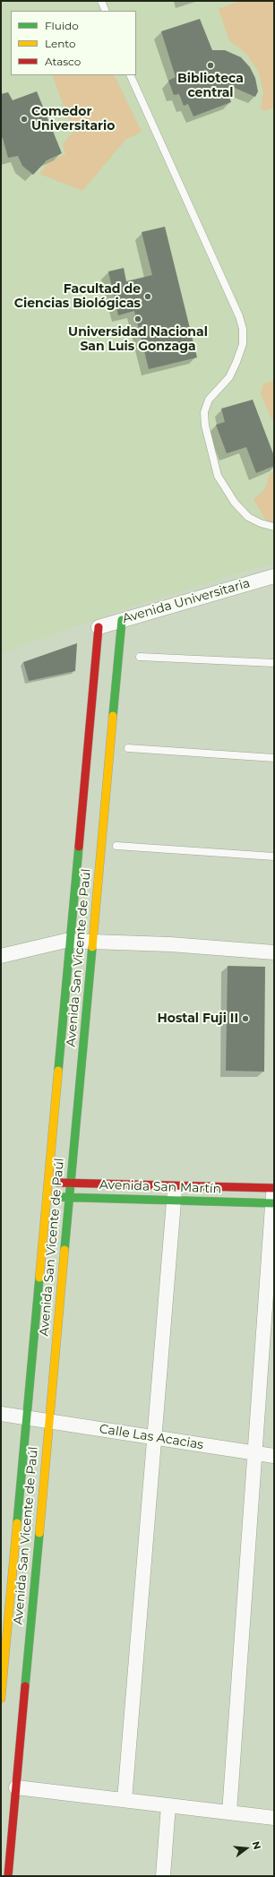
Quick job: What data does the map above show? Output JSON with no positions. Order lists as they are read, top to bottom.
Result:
{
  "streets": {
    "street": [
      "Avenida Universitaria",
      "Avenida San Vicente de Paúl",
      "Avenida San Martín",
      "Calle Las Acacias"
    ]
  },
  "crossings": [
    ["Avenida Universitaria", "Avenida San Vicente de Paúl"],
    ["Avenida San Vicente de Paúl", "Avenida San Martín"],
    ["Avenida San Vicente de Paúl", "Calle Las Acacias"]
  ],
  "places": [
    "Biblioteca central",
    "Comedor Universitario",
    "Facultad de Ciencias Biológicas",
    "Universidad Nacional San Luis Gonzaga",
    "Hostal Fuji II"
  ],
  "legend": ["Fluido", "Lento", "Atasco"],
  "north": "right"
}
